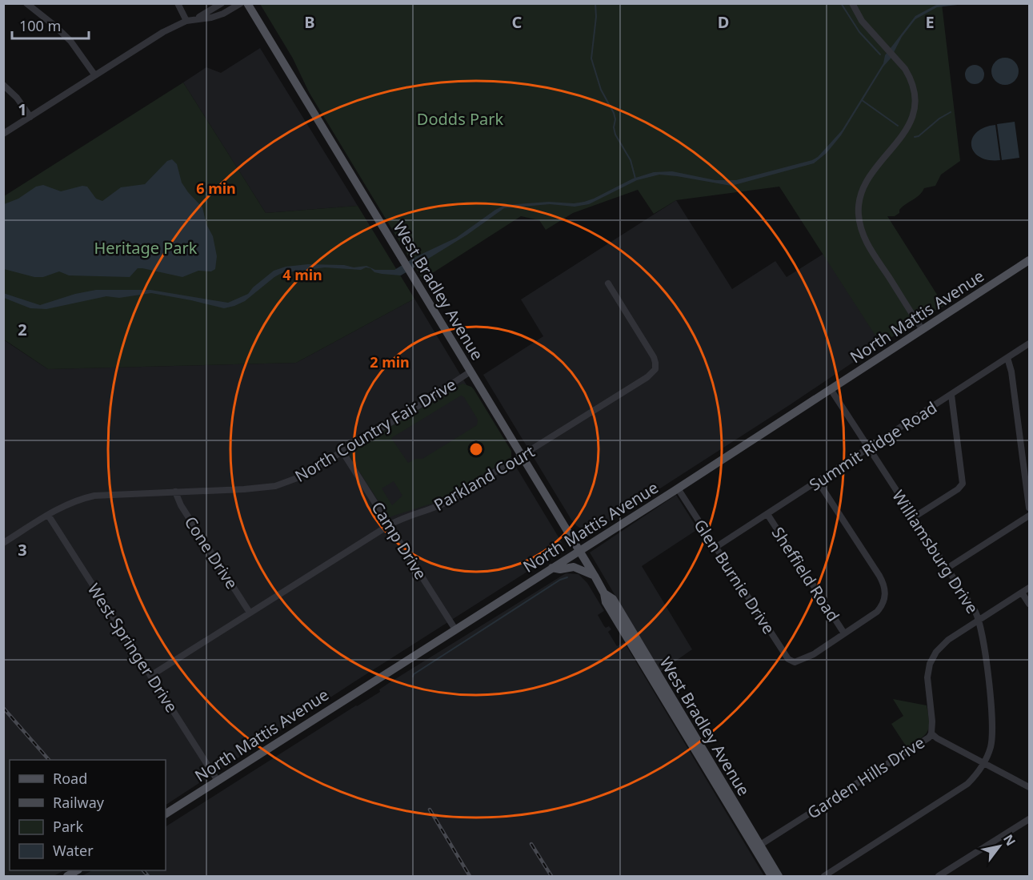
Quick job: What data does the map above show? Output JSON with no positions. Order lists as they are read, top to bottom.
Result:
{
  "streets": {
    "main road": ["West Bradley Avenue", "North Mattis Avenue"],
    "street": [
      "North Country Fair Drive",
      "Summit Ridge Road",
      "Parkland Court",
      "Camp Drive",
      "Williamsburg Drive",
      "Cone Drive",
      "Sheffield Road",
      "Glen Burnie Drive",
      "West Springer Drive",
      "Garden Hills Drive"
    ]
  },
  "crossings": [
    ["West Bradley Avenue", "North Mattis Avenue"],
    ["West Bradley Avenue", "North Country Fair Drive"],
    ["West Bradley Avenue", "Parkland Court"],
    ["West Bradley Avenue", "Garden Hills Drive"],
    ["North Mattis Avenue", "Camp Drive"],
    ["North Mattis Avenue", "Williamsburg Drive"],
    ["North Mattis Avenue", "Glen Burnie Drive"],
    ["North Mattis Avenue", "West Springer Drive"],
    ["North Country Fair Drive", "Camp Drive"],
    ["North Country Fair Drive", "Cone Drive"],
    ["North Country Fair Drive", "West Springer Drive"],
    ["Summit Ridge Road", "Williamsburg Drive"],
    ["Summit Ridge Road", "Sheffield Road"],
    ["Summit Ridge Road", "Glen Burnie Drive"],
    ["Parkland Court", "Camp Drive"],
    ["Parkland Court", "Cone Drive"],
    ["Parkland Court", "West Springer Drive"],
    ["Williamsburg Drive", "Garden Hills Drive"],
    ["Sheffield Road", "Glen Burnie Drive"]
  ],
  "parks": ["Dodds Park", "Heritage Park"],
  "legend": [
    "Road",
    "Railway",
    "Park",
    "Water"
  ],
  "scale_bar": "100 m",
  "north": "top right",
  "grid": {
    "columns": [
      "B",
      "C",
      "D",
      "E"
    ],
    "rows": ["1", "2", "3"]
  },
  "rings": ["6 min", "4 min", "2 min"]
}
